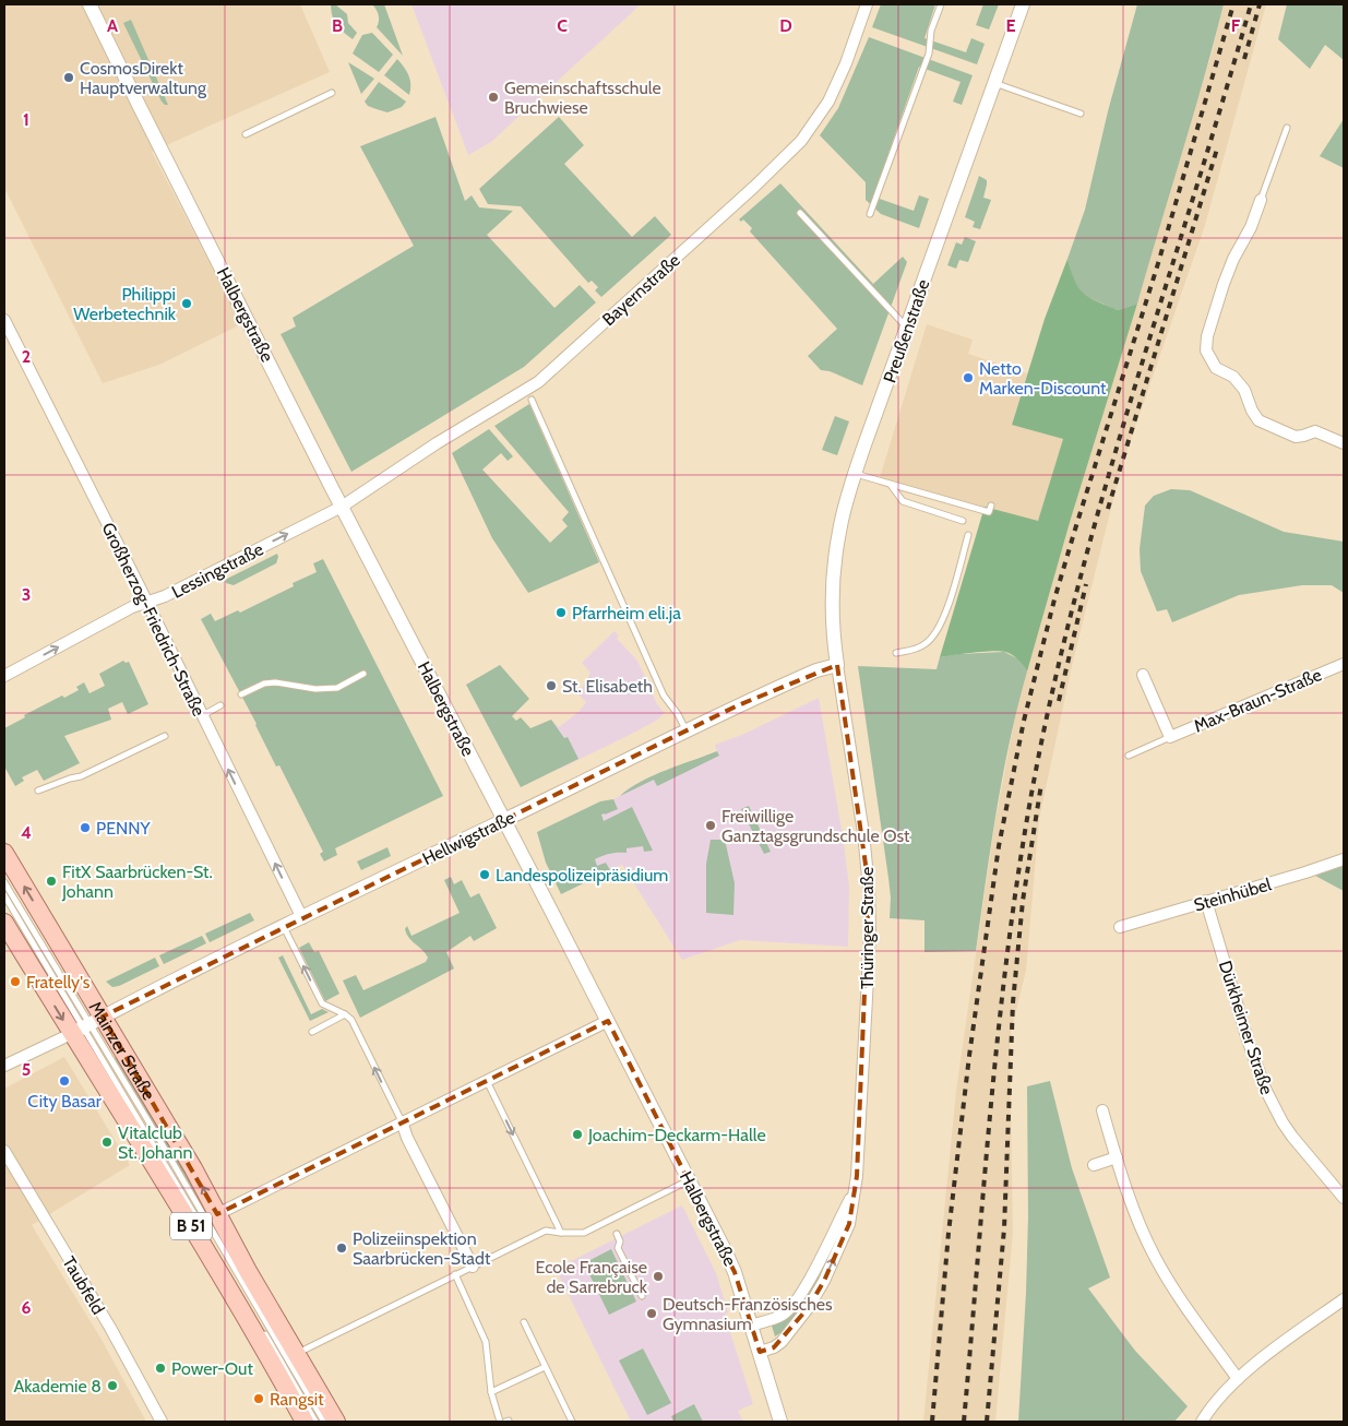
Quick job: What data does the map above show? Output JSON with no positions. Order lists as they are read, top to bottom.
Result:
{
  "streets": {
    "main road": ["Mainzer Straße", "B 51"],
    "street": [
      "Bayernstraße",
      "Halbergstraße",
      "Preußenstraße",
      "Lessingstraße",
      "Großherzog-Friedrich-Straße",
      "Max-Braun-Straße",
      "Hellwigstraße",
      "Steinhübel",
      "Thüringer Straße",
      "Dürkheimer Straße",
      "Taubfeld"
    ]
  },
  "crossings": [
    ["Bayernstraße", "Halbergstraße"],
    ["Bayernstraße", "Lessingstraße"],
    ["Halbergstraße", "Lessingstraße"],
    ["Halbergstraße", "Hellwigstraße"],
    ["Halbergstraße", "Thüringer Straße"],
    ["Preußenstraße", "Hellwigstraße"],
    ["Preußenstraße", "Thüringer Straße"],
    ["Lessingstraße", "Großherzog-Friedrich-Straße"],
    ["Großherzog-Friedrich-Straße", "Hellwigstraße"],
    ["Hellwigstraße", "Thüringer Straße"],
    ["Hellwigstraße", "Mainzer Straße"],
    ["Steinhübel", "Dürkheimer Straße"]
  ],
  "one_way": ["Lessingstraße"],
  "places": [
    "CosmosDirekt Hauptverwaltung",
    "Gemeinschaftsschule Bruchwiese",
    "Philippi Werbetechnik",
    "Netto Marken-Discount",
    "Pfarrheim eli.ja",
    "St. Elisabeth",
    "Freiwillige Ganztagsgrundschule Ost",
    "PENNY",
    "Landespolizeipräsidium",
    "FitX Saarbrücken-St. Johann",
    "Fratelly's",
    "City Basar",
    "Joachim-Deckarm-Halle",
    "Vitalclub St. Johann",
    "Polizeiinspektion Saarbrücken-Stadt",
    "Ecole Française de Sarrebruck",
    "Deutsch-Französisches Gymnasium",
    "Power-Out",
    "Akademie 8",
    "Rangsit"
  ],
  "grid": {
    "columns": [
      "A",
      "B",
      "C",
      "D",
      "E",
      "F"
    ],
    "rows": [
      "1",
      "2",
      "3",
      "4",
      "5",
      "6"
    ]
  }
}
